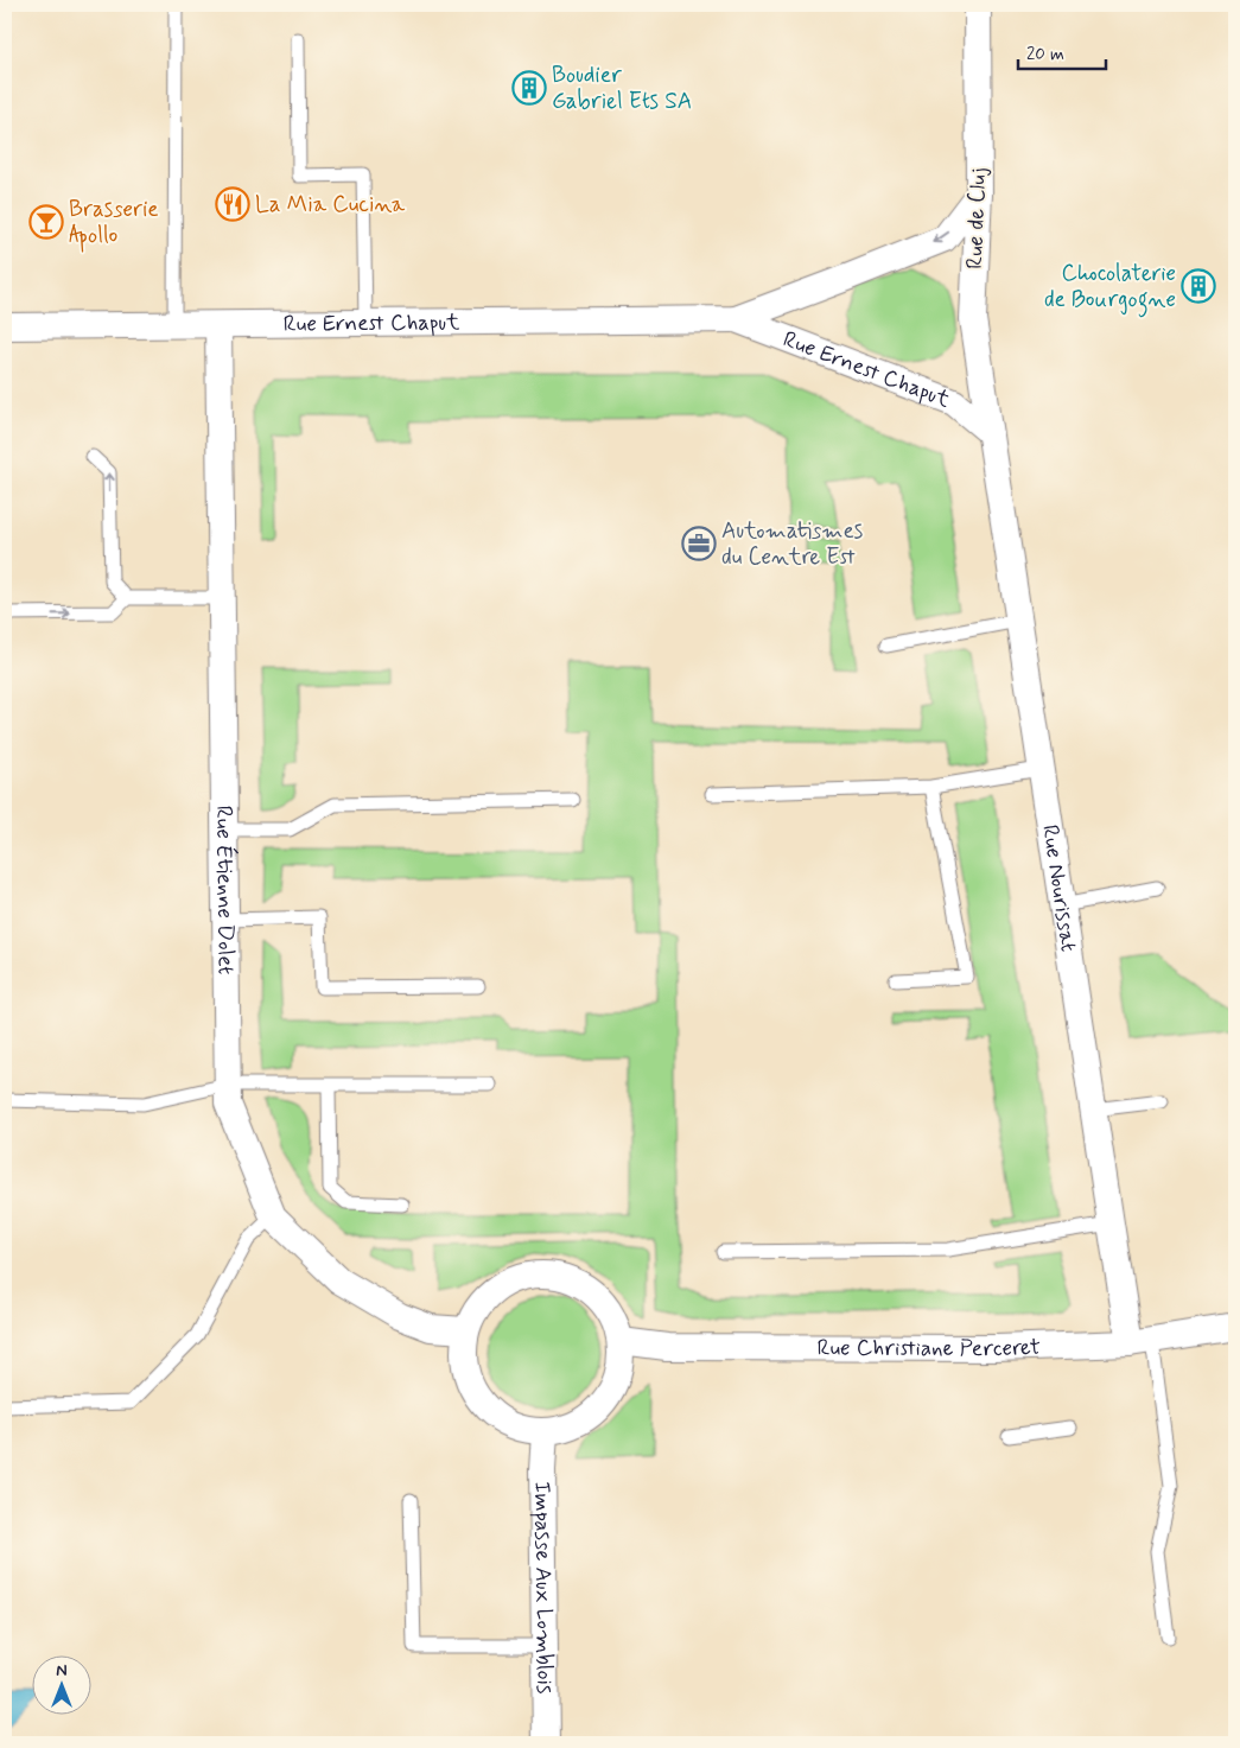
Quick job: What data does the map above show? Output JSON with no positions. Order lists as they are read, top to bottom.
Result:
{
  "streets": {
    "street": [
      "Rue de Cluj",
      "Rue Ernest Chaput",
      "Rue Nourissat",
      "Rue Étienne Dolet",
      "Rue Christiane Perceret",
      "Impasse Aux Lomblois"
    ]
  },
  "crossings": [
    ["Rue de Cluj", "Rue Ernest Chaput"],
    ["Rue de Cluj", "Rue Nourissat"],
    ["Rue Ernest Chaput", "Rue Nourissat"],
    ["Rue Ernest Chaput", "Rue Étienne Dolet"],
    ["Rue Nourissat", "Rue Christiane Perceret"],
    ["Rue Étienne Dolet", "Rue Christiane Perceret"],
    ["Rue Étienne Dolet", "Impasse Aux Lomblois"],
    ["Rue Christiane Perceret", "Impasse Aux Lomblois"]
  ],
  "places": {
    "building": ["Boudier Gabriel Ets SA", "Chocolaterie de Bourgogne"],
    "restaurant": ["La Mia Cucina"],
    "bar": ["Brasserie Apollo"],
    "office": ["Automatismes du Centre Est"]
  },
  "scale_bar": "20 m",
  "north": "top"
}
